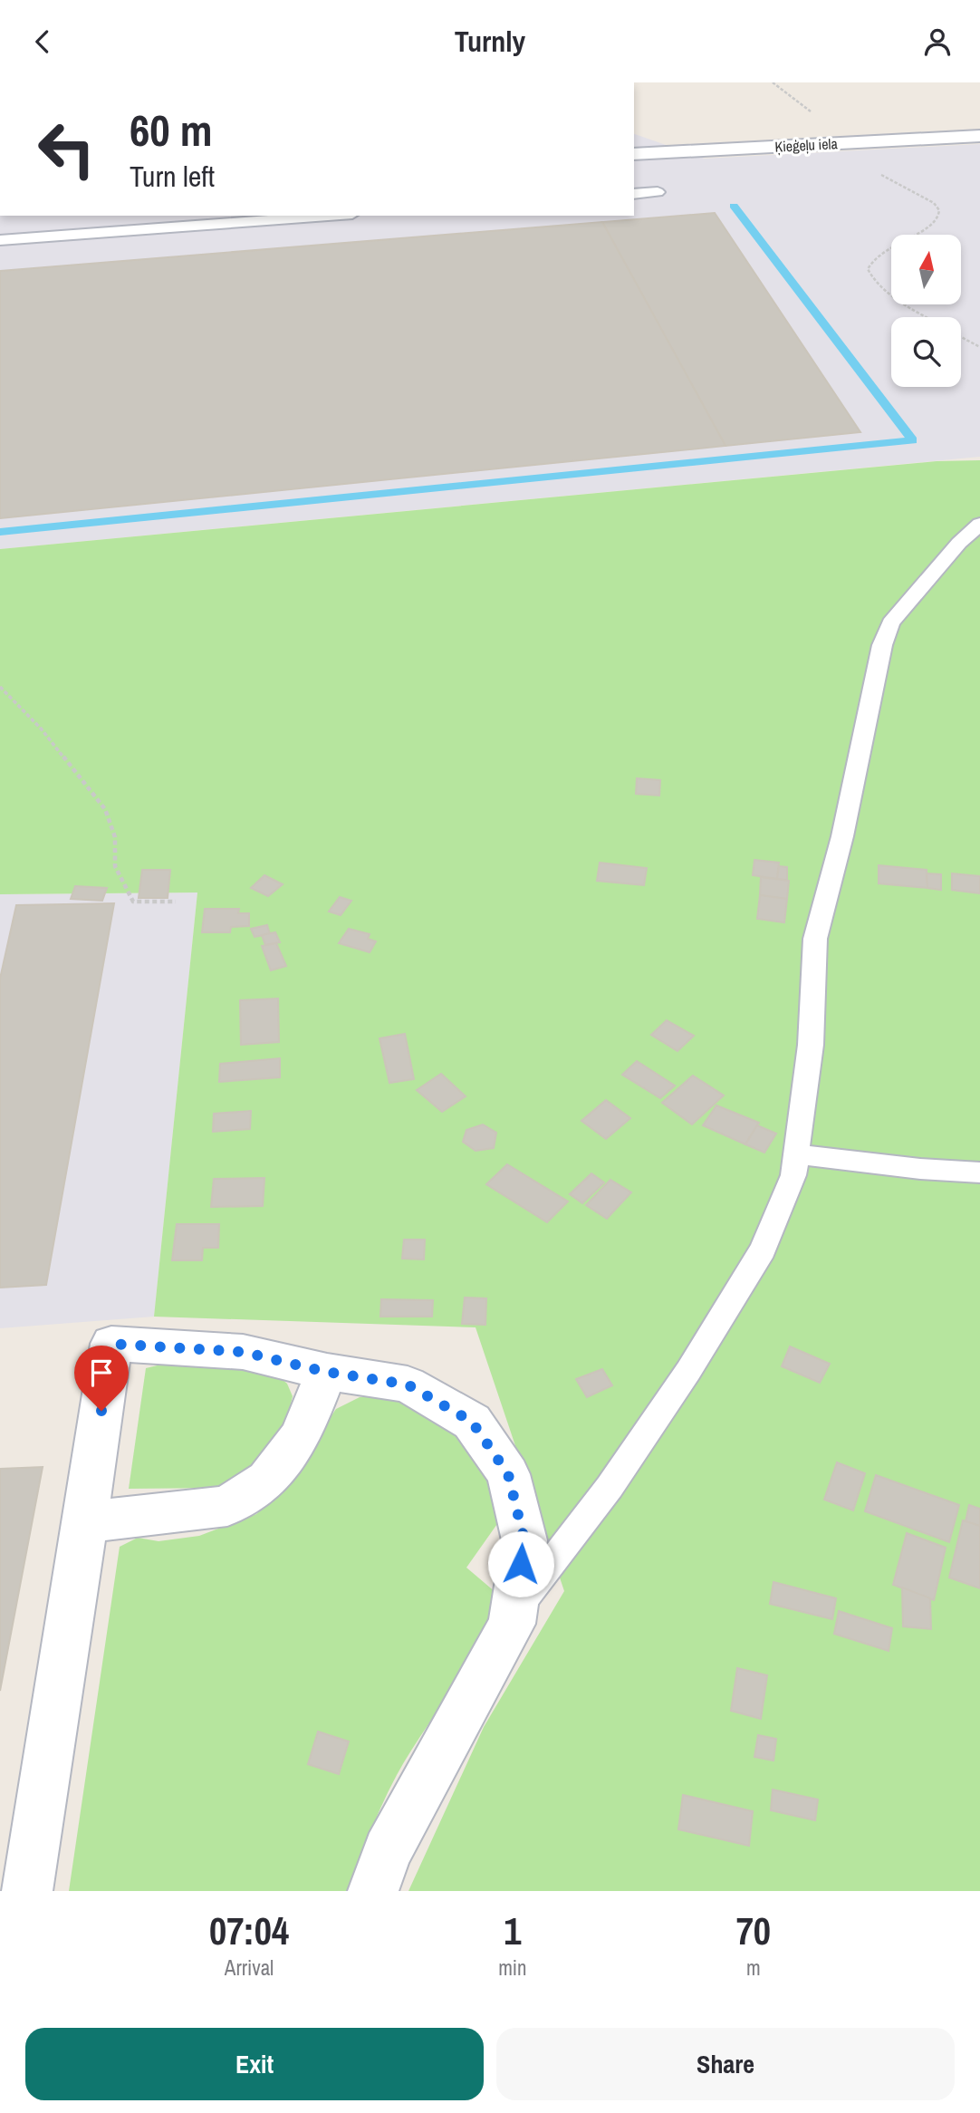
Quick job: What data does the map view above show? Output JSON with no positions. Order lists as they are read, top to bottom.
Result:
{
  "streets": {
    "street": ["Ķieģeļu iela"]
  },
  "north": "top",
  "page": {
    "header": "Turnly",
    "turn": ["60 m", "Turn left"],
    "eta": [
      "07:04",
      "Arrival",
      "1",
      "min",
      "70",
      "m"
    ],
    "buttons": ["Exit", "Share"]
  }
}
